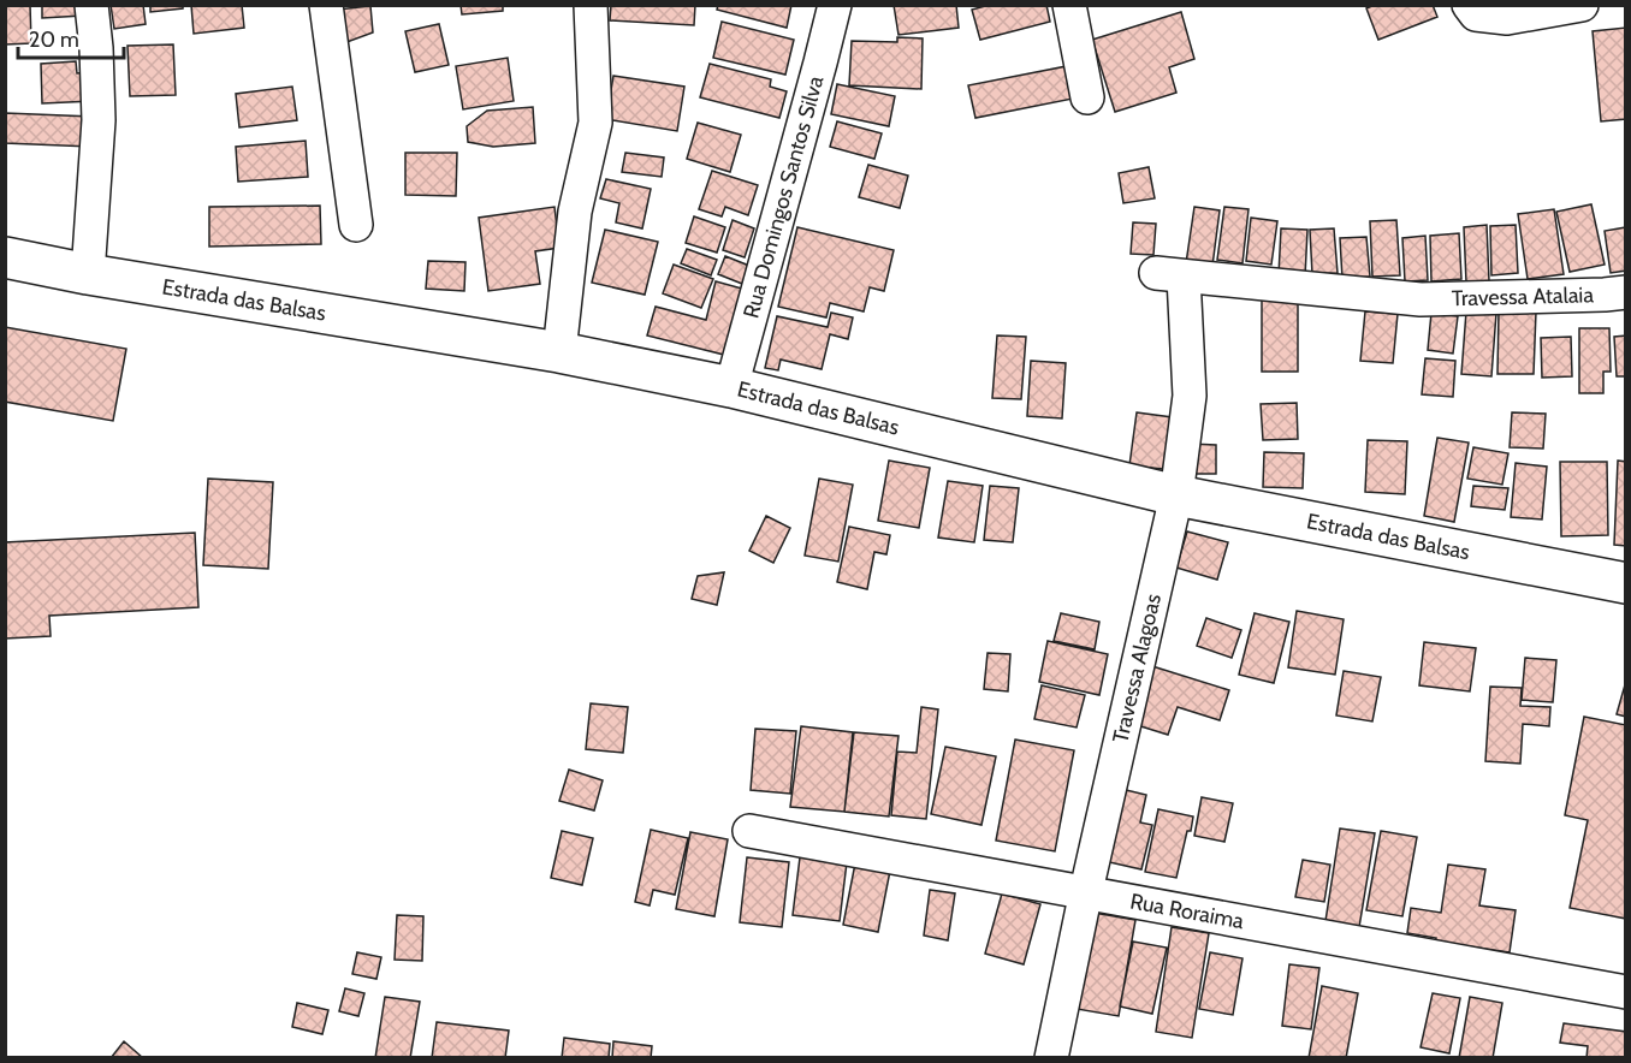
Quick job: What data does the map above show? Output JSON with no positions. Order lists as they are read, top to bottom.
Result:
{
  "streets": {
    "street": [
      "Rua Domingos Santos Silva",
      "Travessa Atalaia",
      "Estrada das Balsas",
      "Travessa Alagoas",
      "Rua Roraima"
    ]
  },
  "crossings": [
    ["Rua Domingos Santos Silva", "Estrada das Balsas"],
    ["Travessa Atalaia", "Travessa Alagoas"],
    ["Estrada das Balsas", "Travessa Alagoas"],
    ["Travessa Alagoas", "Rua Roraima"]
  ],
  "scale_bar": "20 m"
}
